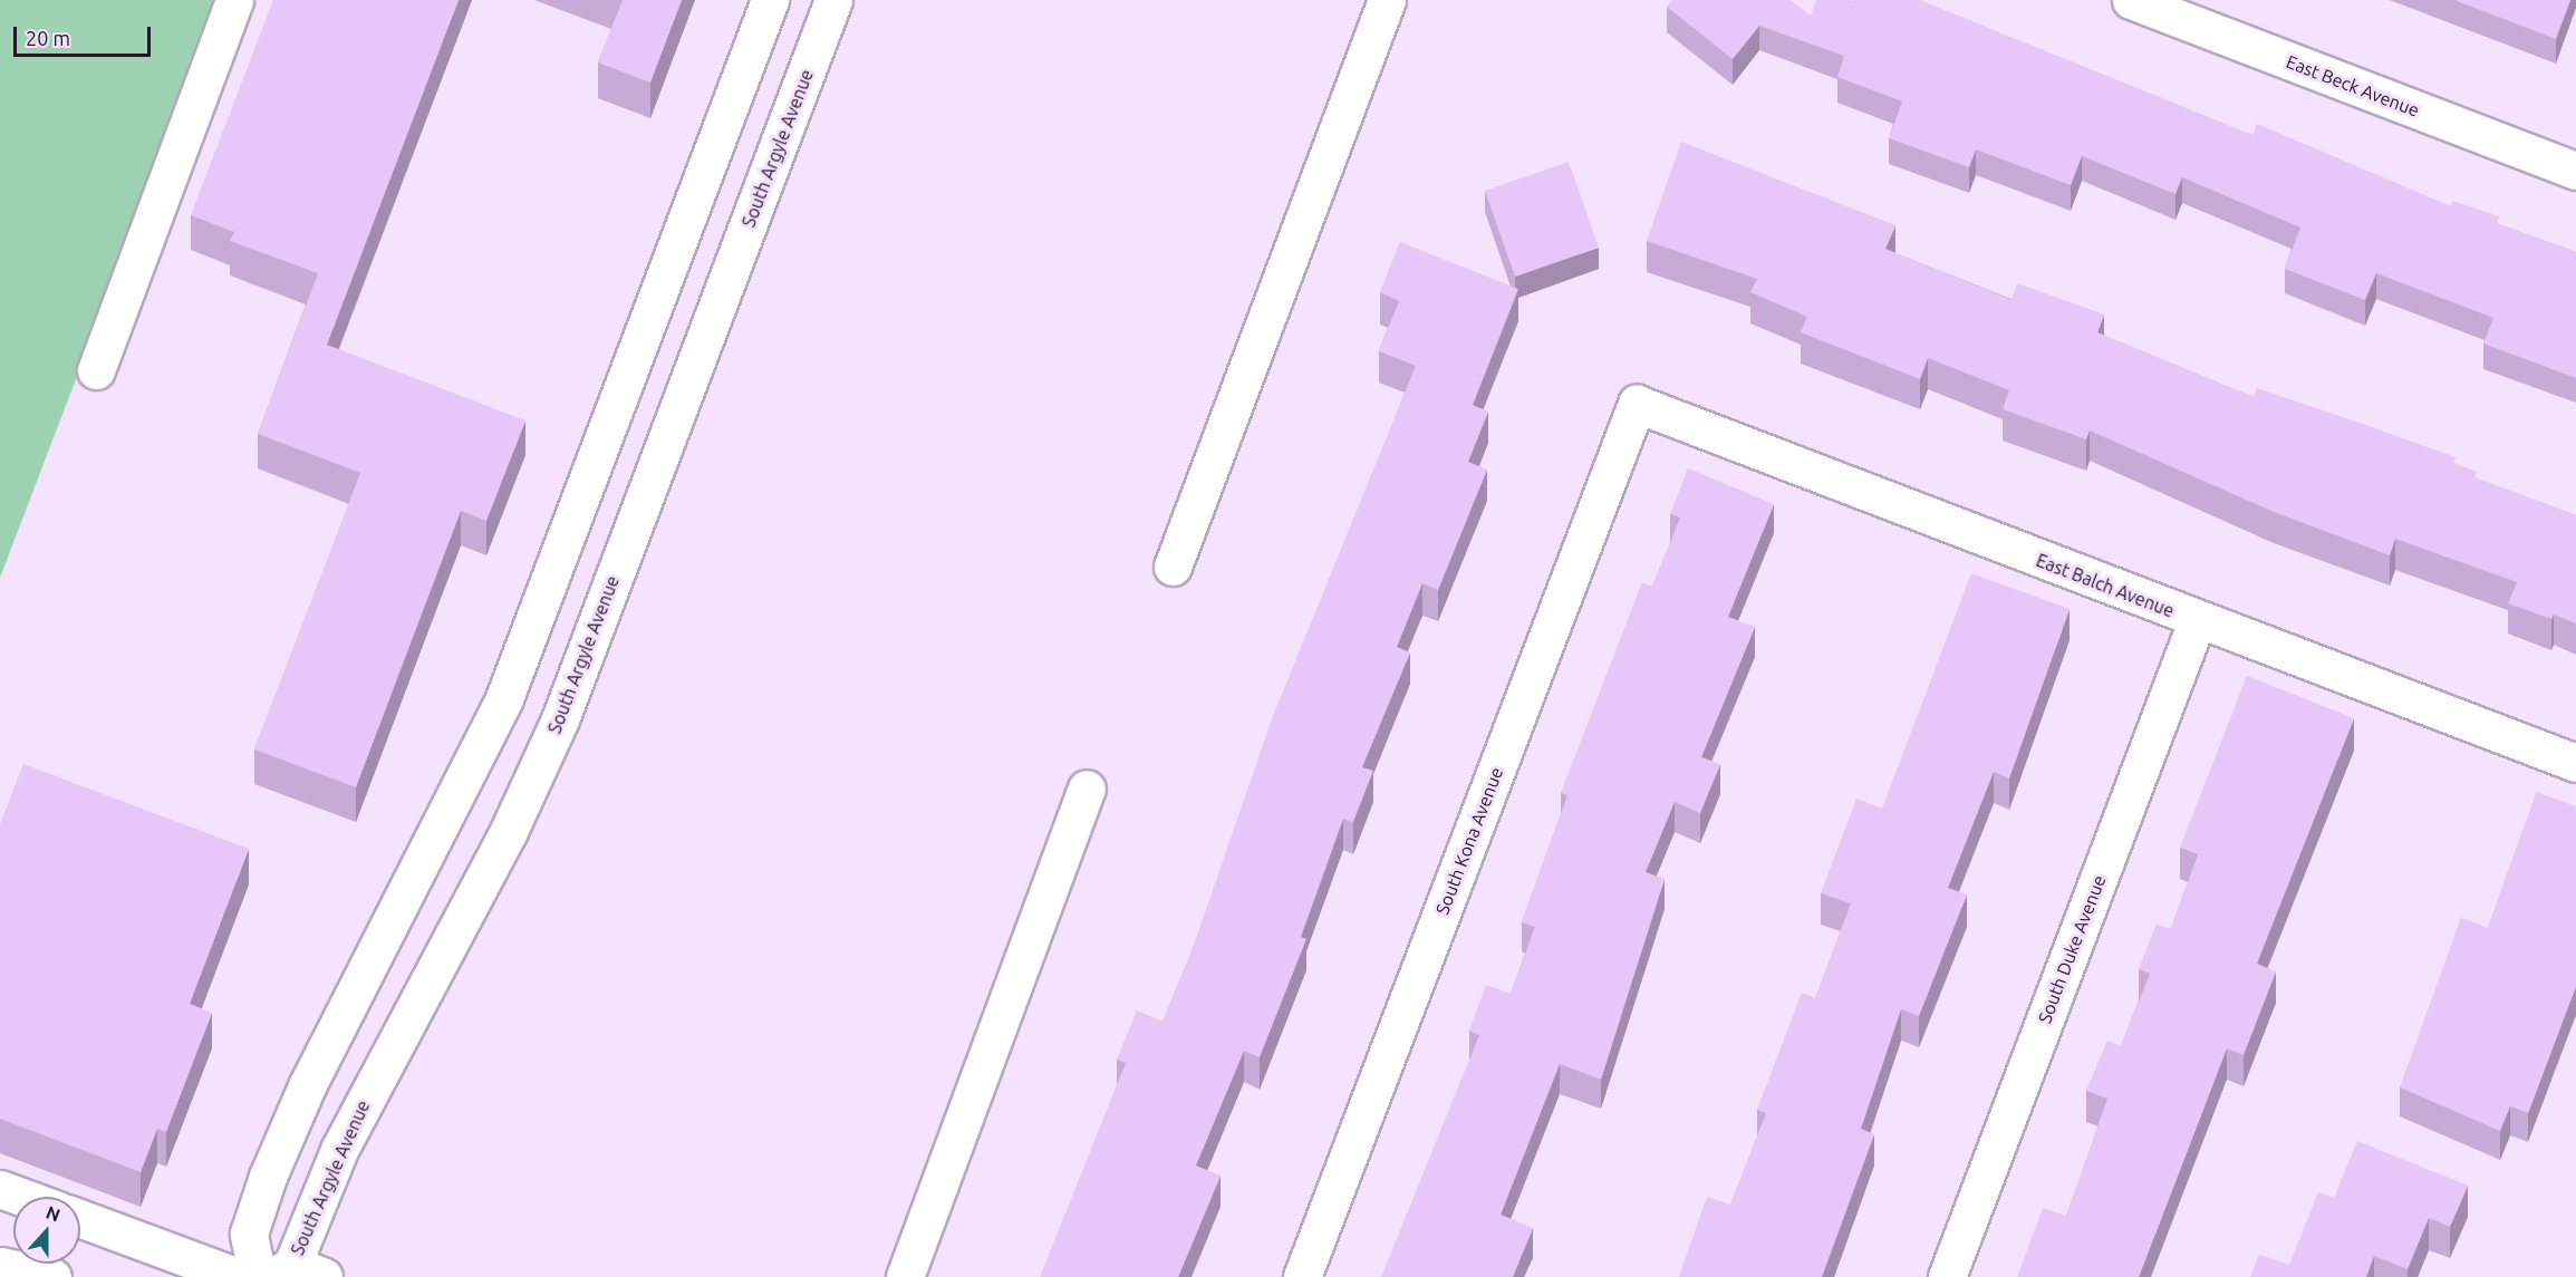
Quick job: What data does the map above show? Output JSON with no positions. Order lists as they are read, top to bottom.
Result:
{
  "streets": {
    "street": [
      "East Beck Avenue",
      "South Argyle Avenue",
      "East Balch Avenue",
      "South Kona Avenue",
      "South Duke Avenue"
    ]
  },
  "crossings": [
    ["East Balch Avenue", "South Kona Avenue"],
    ["East Balch Avenue", "South Duke Avenue"]
  ],
  "scale_bar": "20 m",
  "north": "top"
}
